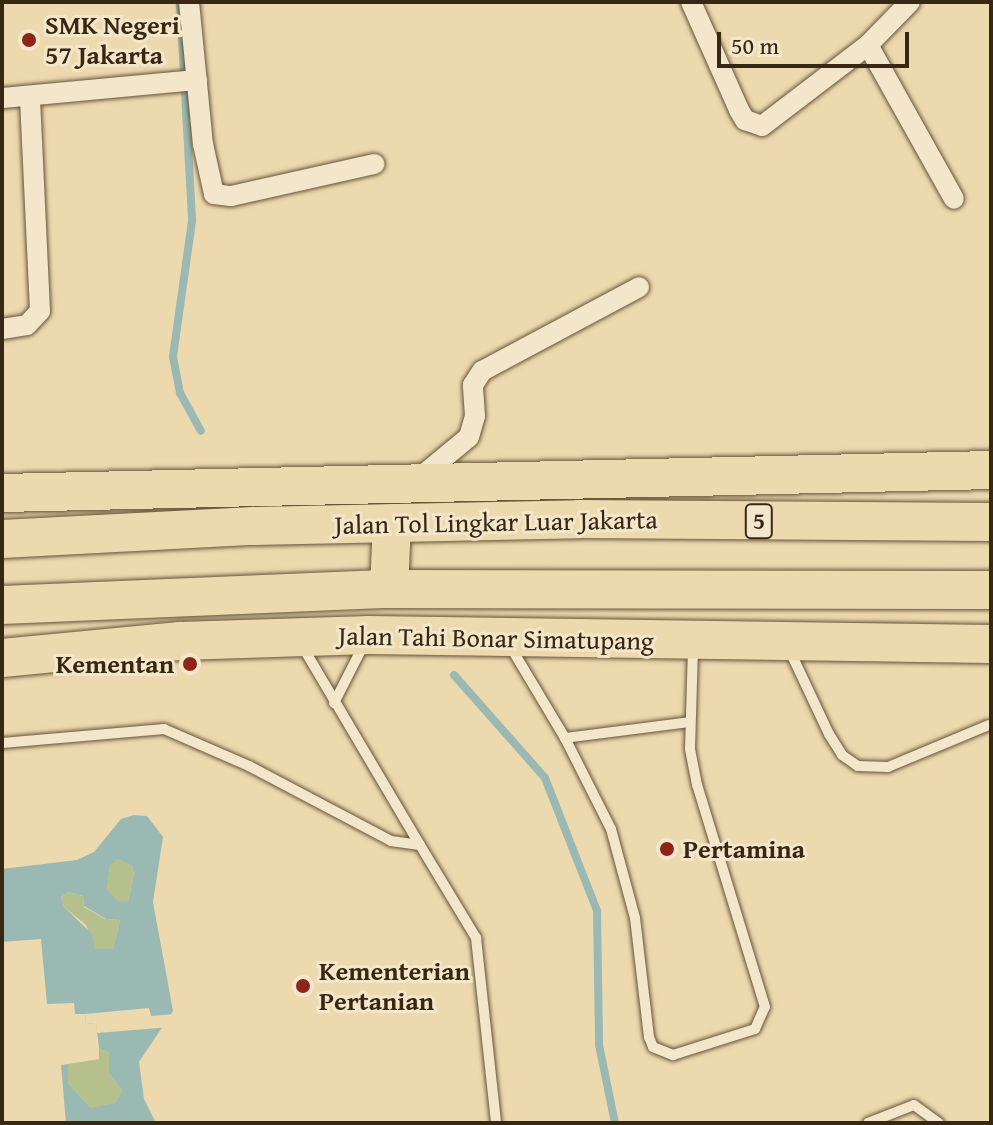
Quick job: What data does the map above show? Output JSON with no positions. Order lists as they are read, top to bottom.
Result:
{
  "streets": {
    "highway": ["5", "Jalan Tol Lingkar Luar Jakarta", "Jalan Tahi Bonar Simatupang"]
  },
  "places": [
    "SMK Negeri 57 Jakarta",
    "Kementan",
    "Pertamina",
    "Kementerian Pertanian"
  ],
  "scale_bar": "50 m"
}
